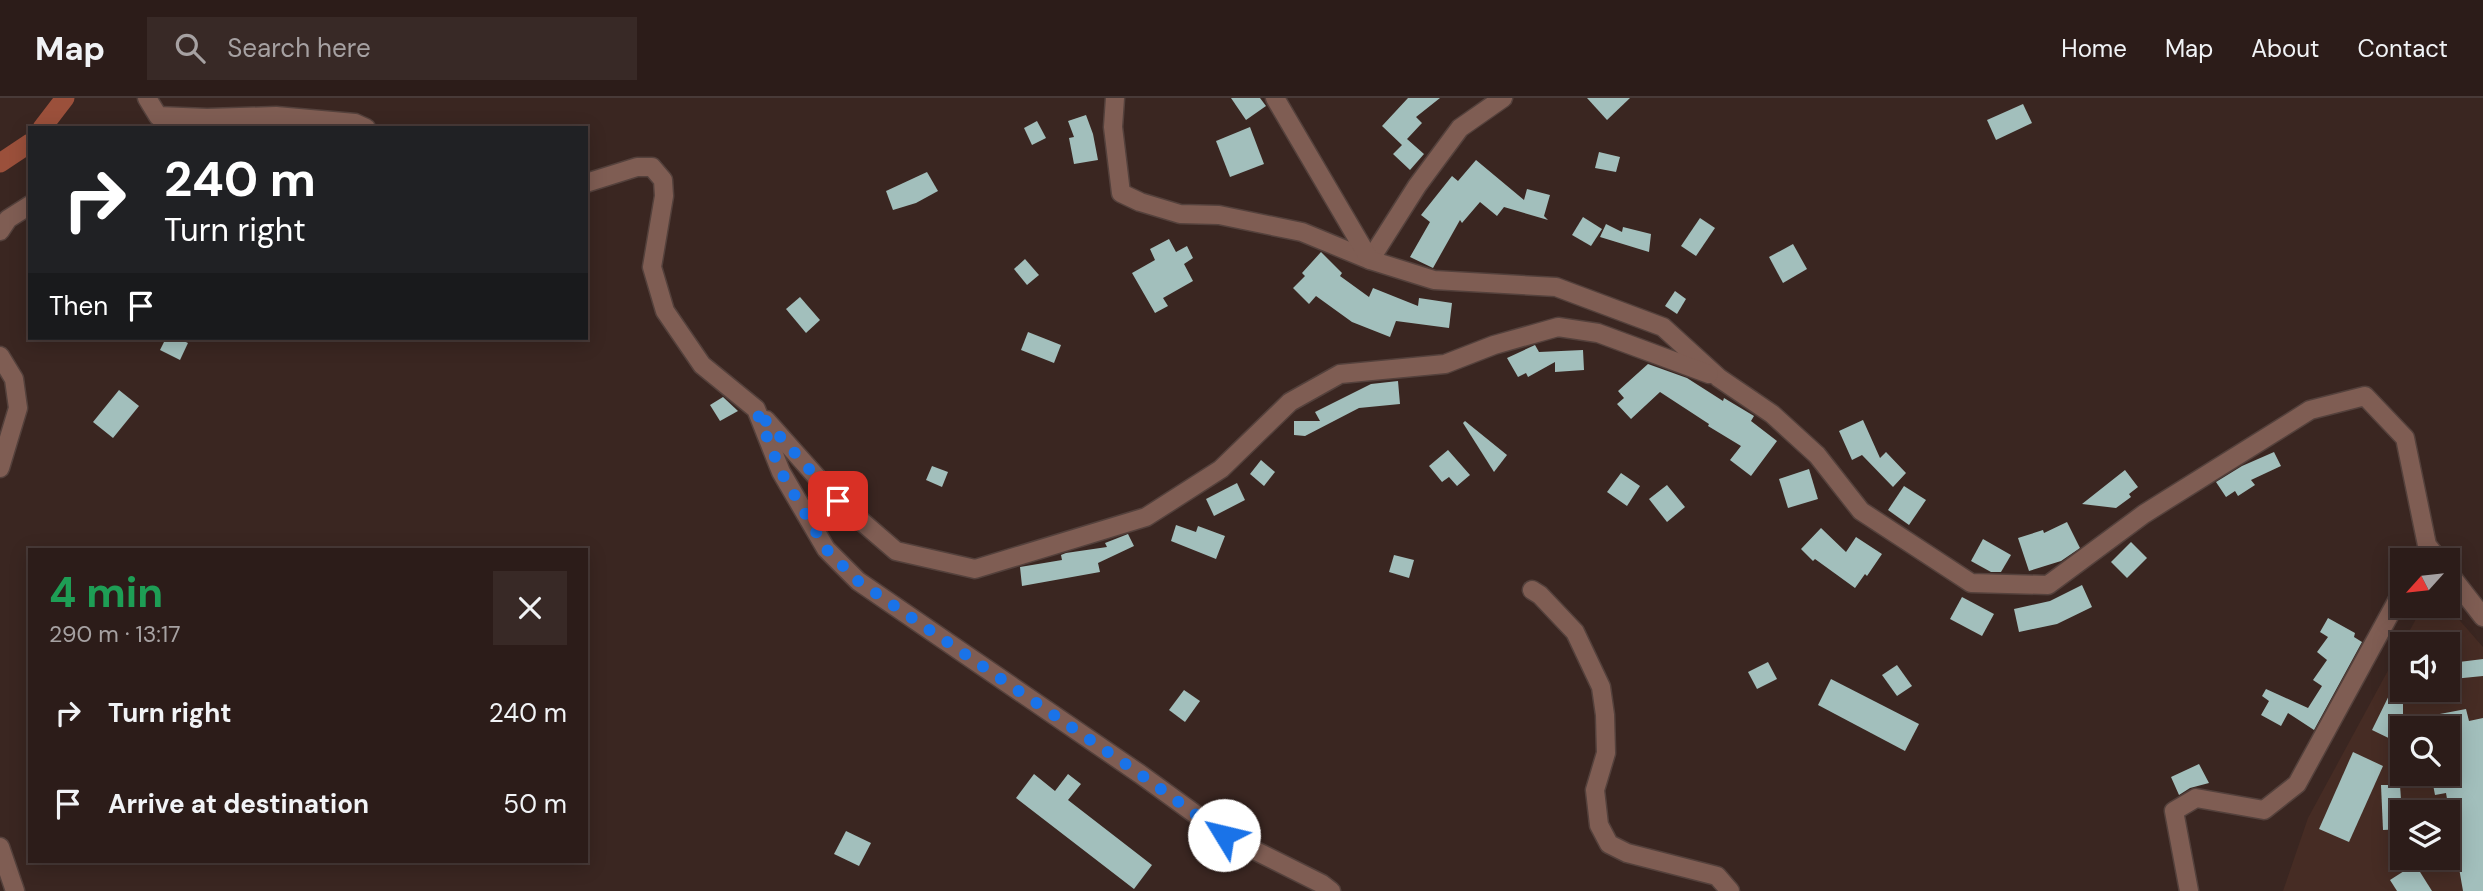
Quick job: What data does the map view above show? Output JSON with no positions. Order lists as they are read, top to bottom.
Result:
{
  "north": "bottom left",
  "page": {
    "header": "Map",
    "search": "Search here",
    "nav": [
      "Home",
      "Map",
      "About",
      "Contact"
    ],
    "turn": ["240 m", "Turn right"],
    "then": "Then",
    "heading": ["4 min", "290 m · 13:17"],
    "list": [
      {
        "name": "Turn right",
        "value": "240 m"
      },
      {
        "name": "Arrive at destination",
        "value": "50 m"
      }
    ]
  }
}
